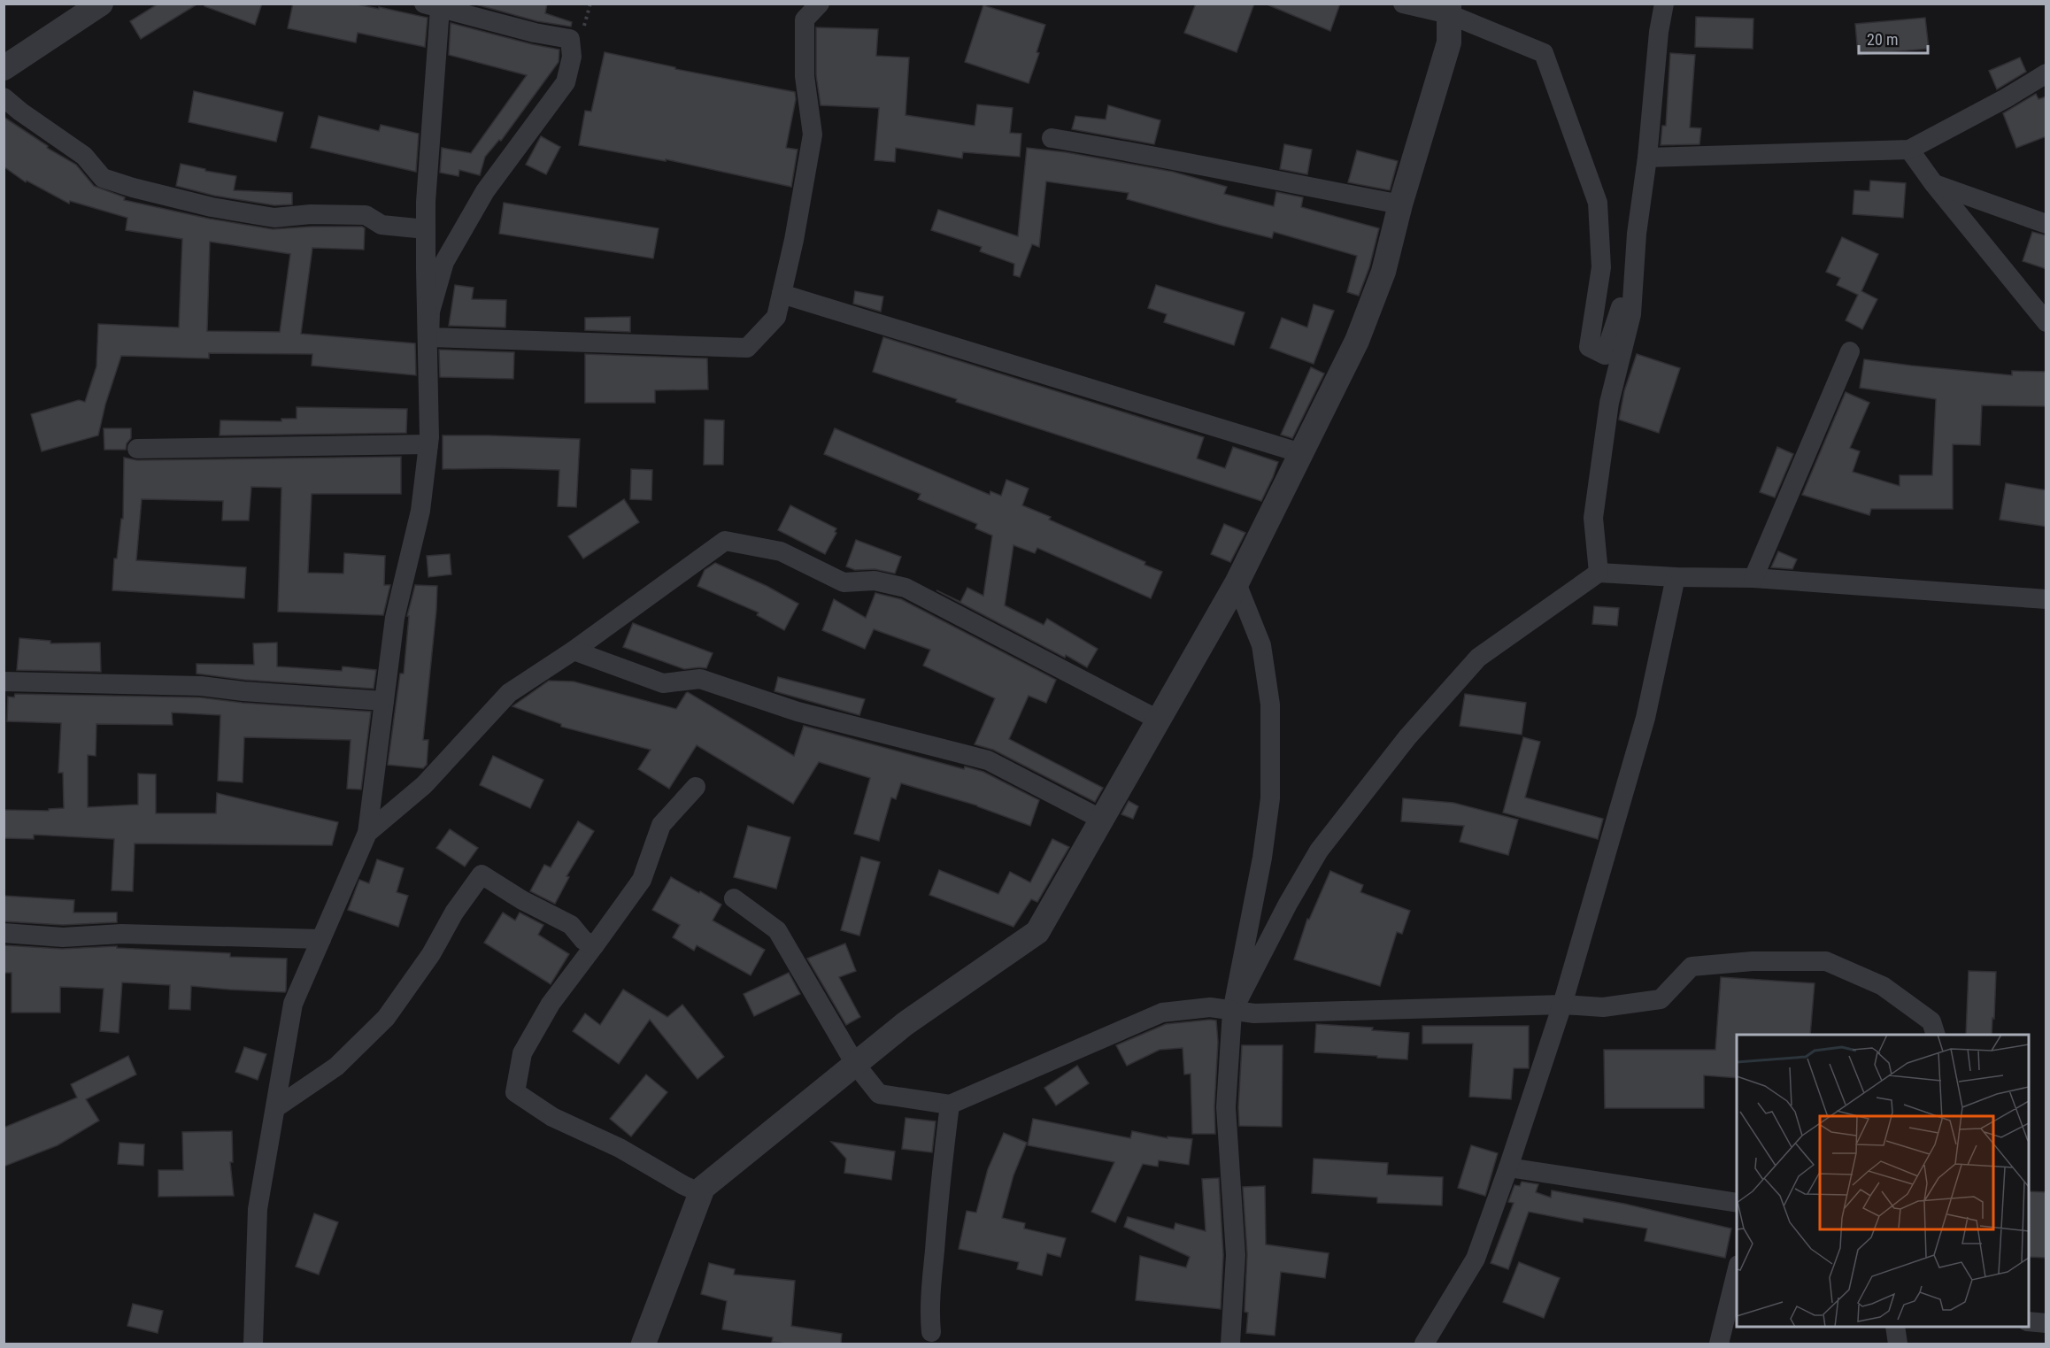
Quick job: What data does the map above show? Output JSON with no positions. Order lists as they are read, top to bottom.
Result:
{
  "scale_bar": "20 m"
}
